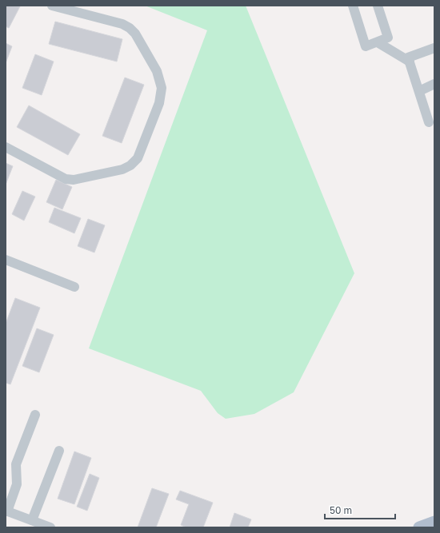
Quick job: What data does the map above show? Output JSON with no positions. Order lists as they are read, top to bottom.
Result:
{
  "scale_bar": "50 m"
}
